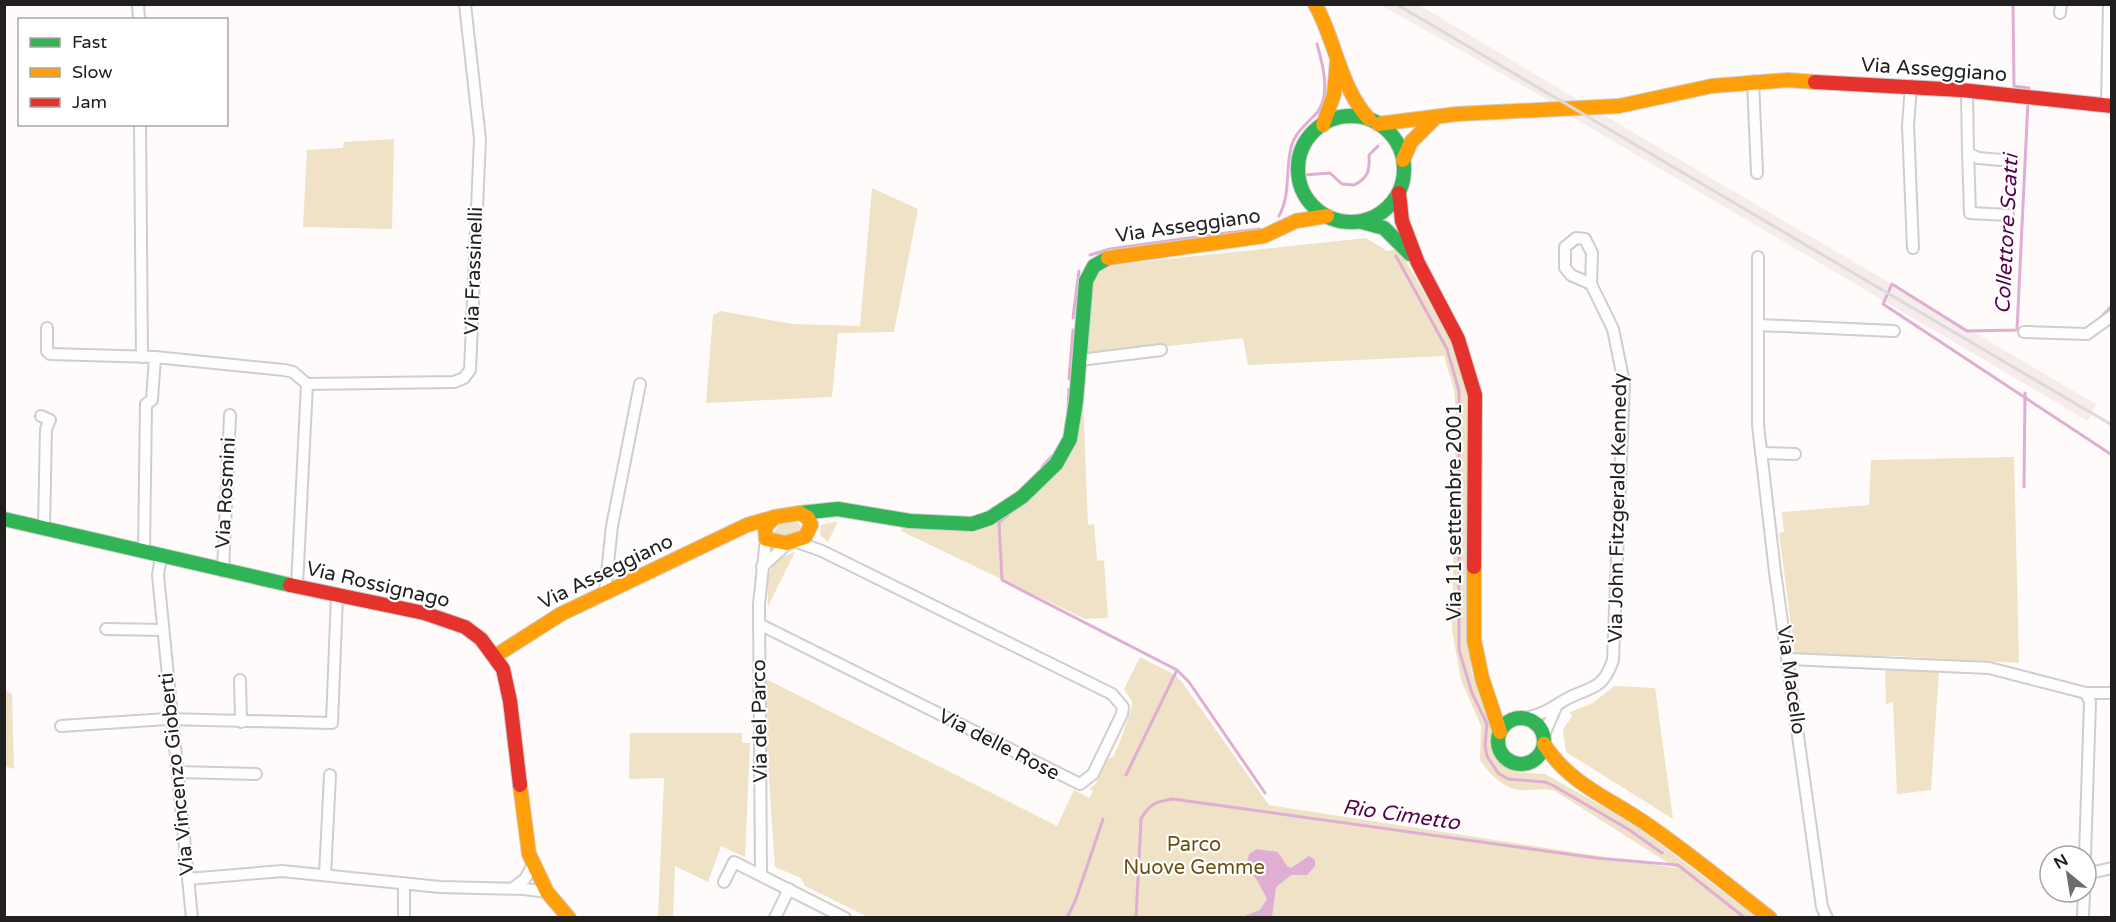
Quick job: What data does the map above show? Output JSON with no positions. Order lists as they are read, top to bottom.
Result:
{
  "streets": {
    "street": [
      "Via Asseggiano",
      "Via Frassinelli",
      "Via Rosmini",
      "Via John Fitzgerald Kennedy",
      "Via 11 settembre 2001",
      "Via Rossignago",
      "Via Macello",
      "Via del Parco",
      "Via delle Rose",
      "Via Vincenzo Gioberti"
    ]
  },
  "crossings": [
    ["Via Asseggiano", "Via 11 settembre 2001"],
    ["Via Asseggiano", "Via Rossignago"],
    ["Via Asseggiano", "Via delle Rose"],
    ["Via Rosmini", "Via Rossignago"],
    ["Via John Fitzgerald Kennedy", "Via 11 settembre 2001"],
    ["Via Rossignago", "Via Vincenzo Gioberti"],
    ["Via del Parco", "Via delle Rose"]
  ],
  "water": ["Collettore Scatti", "Rio Cimetto"],
  "parks": ["Parco Nuove Gemme"],
  "legend": ["Fast", "Slow", "Jam"],
  "north": "top left"
}
